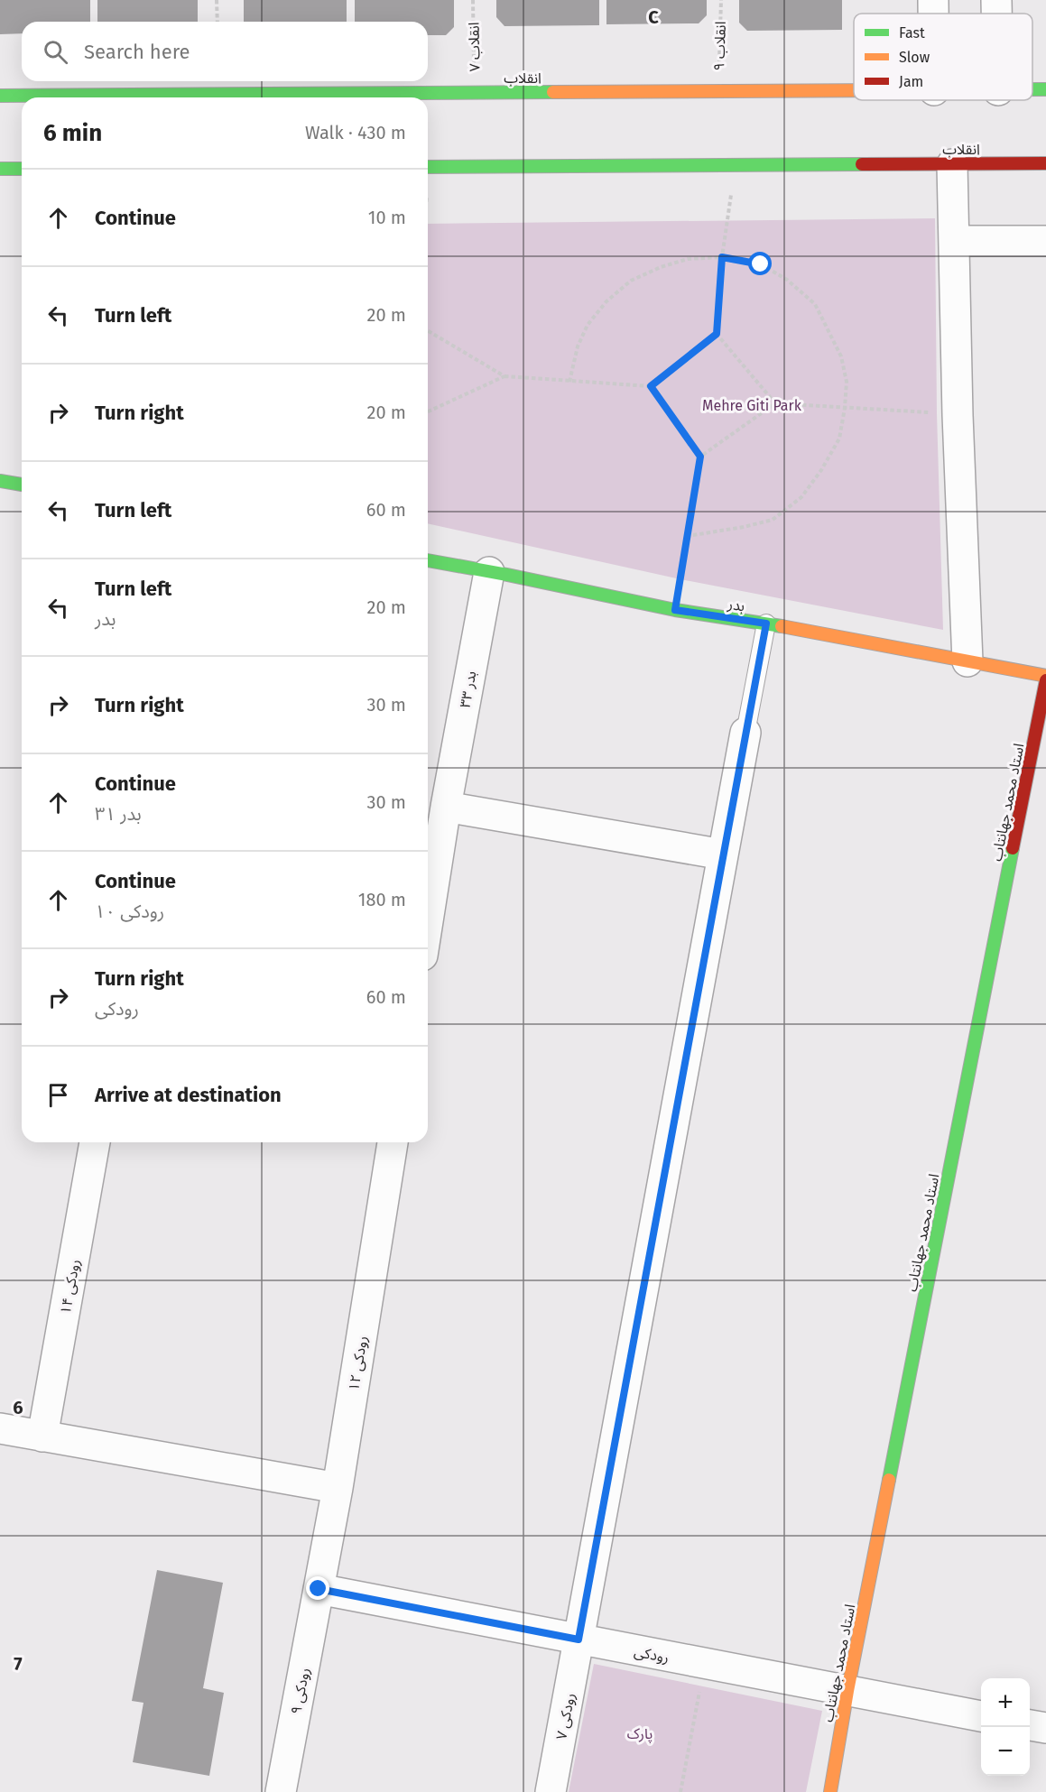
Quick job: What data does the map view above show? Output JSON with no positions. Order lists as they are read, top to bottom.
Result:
{
  "streets": {
    "street": [
      "انقلاب",
      "بدر",
      "بدر ۳۳",
      "استاد محمد جهانتاب",
      "رودکی ۱۴",
      "رودکی ۱۲",
      "رودکی",
      "رودکی ۹",
      "رودکی ۷"
    ],
    "path": ["انقلاب ۹", "انقلاب ۷"]
  },
  "crossings": [
    ["انقلاب ۹", "انقلاب"],
    ["انقلاب ۷", "انقلاب"],
    ["بدر", "بدر ۳۳"],
    ["بدر", "استاد محمد جهانتاب"],
    ["استاد محمد جهانتاب", "رودکی"],
    ["رودکی ۱۲", "رودکی"],
    ["رودکی ۱۲", "رودکی ۹"],
    ["رودکی", "رودکی ۹"],
    ["رودکی", "رودکی ۷"]
  ],
  "parks": ["Mehre Giti Park", "پارک"],
  "legend": ["Fast", "Slow", "Jam"],
  "page": {
    "search": "Search here",
    "heading": ["6 min", "Walk · 430 m"],
    "list": [
      ["Continue", "10 m"],
      ["Turn left", "20 m"],
      ["Turn right", "20 m"],
      ["Turn left", "60 m"],
      ["Turn left", "بدر", "20 m"],
      ["Turn right", "30 m"],
      ["Continue", "بدر ۳۱", "30 m"],
      ["Continue", "رودکی ۱۰", "180 m"],
      ["Turn right", "رودکی", "60 m"],
      "Arrive at destination"
    ],
    "map_buttons": ["+", "−"]
  },
  "grid": {
    "columns": ["C"],
    "rows": ["6", "7"]
  }
}
